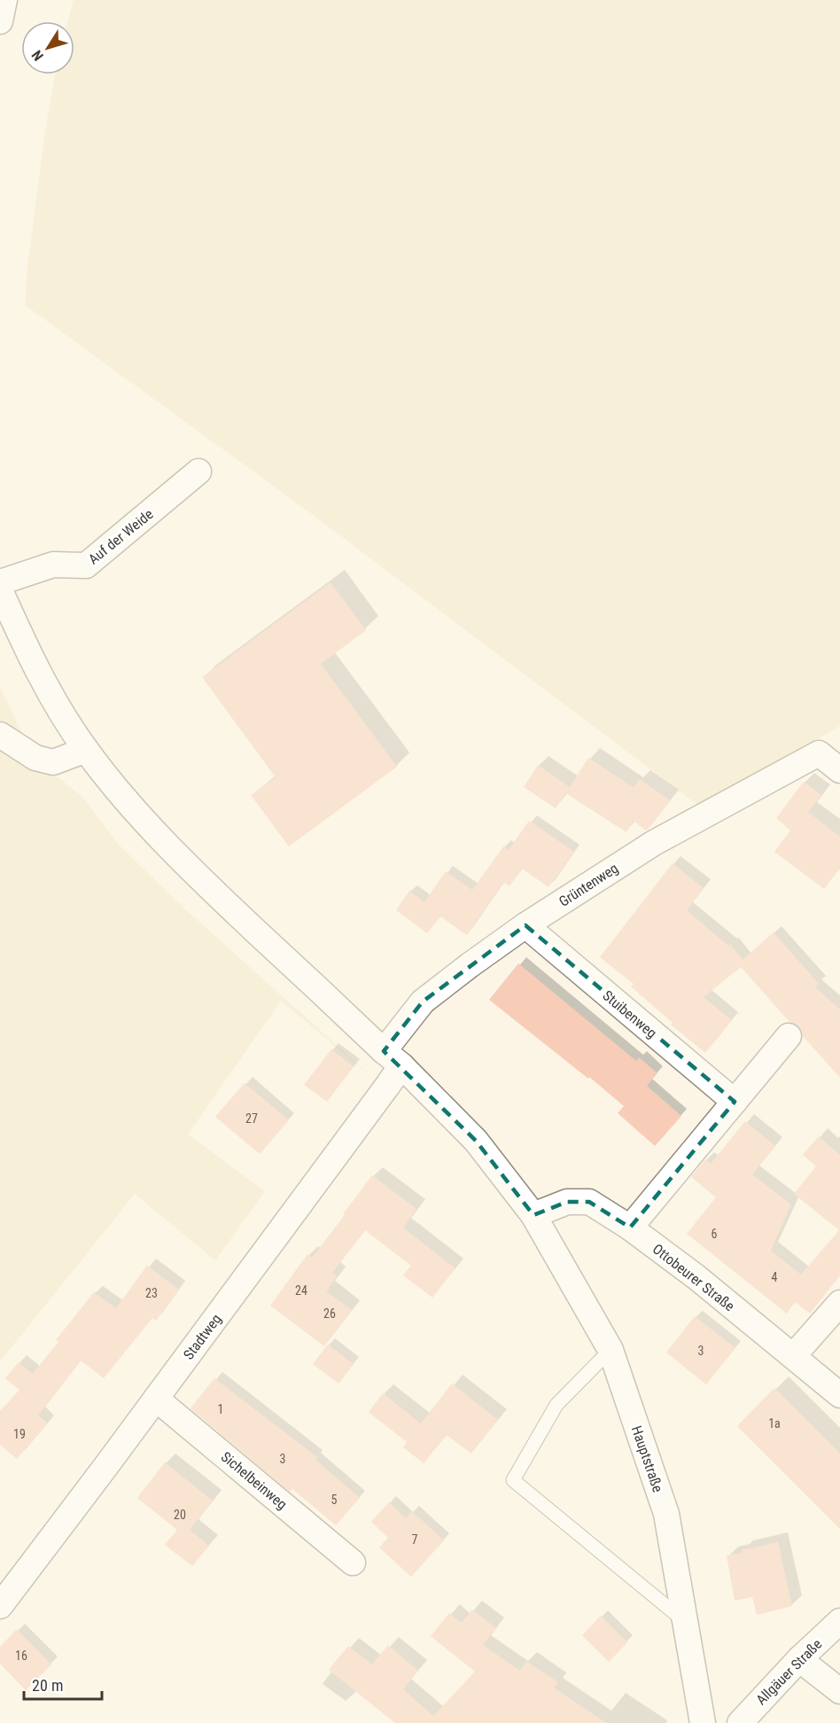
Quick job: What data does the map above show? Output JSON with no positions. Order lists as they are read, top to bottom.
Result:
{
  "streets": {
    "street": [
      "Auf der Weide",
      "Grüntenweg",
      "Stuibenweg",
      "Ottobeurer Straße",
      "Stadtweg",
      "Hauptstraße",
      "Sichelbeinweg",
      "Allgäuer Straße"
    ]
  },
  "crossings": [
    ["Grüntenweg", "Stuibenweg"],
    ["Grüntenweg", "Stadtweg"],
    ["Grüntenweg", "Hauptstraße"],
    ["Ottobeurer Straße", "Hauptstraße"],
    ["Stadtweg", "Hauptstraße"],
    ["Stadtweg", "Sichelbeinweg"]
  ],
  "house_numbers": [
    "27",
    "6",
    "4",
    "24",
    "23",
    "26",
    "3",
    "1",
    "1a",
    "19",
    "3",
    "5",
    "20",
    "7",
    "16"
  ],
  "scale_bar": "20 m",
  "north": "bottom left"
}
